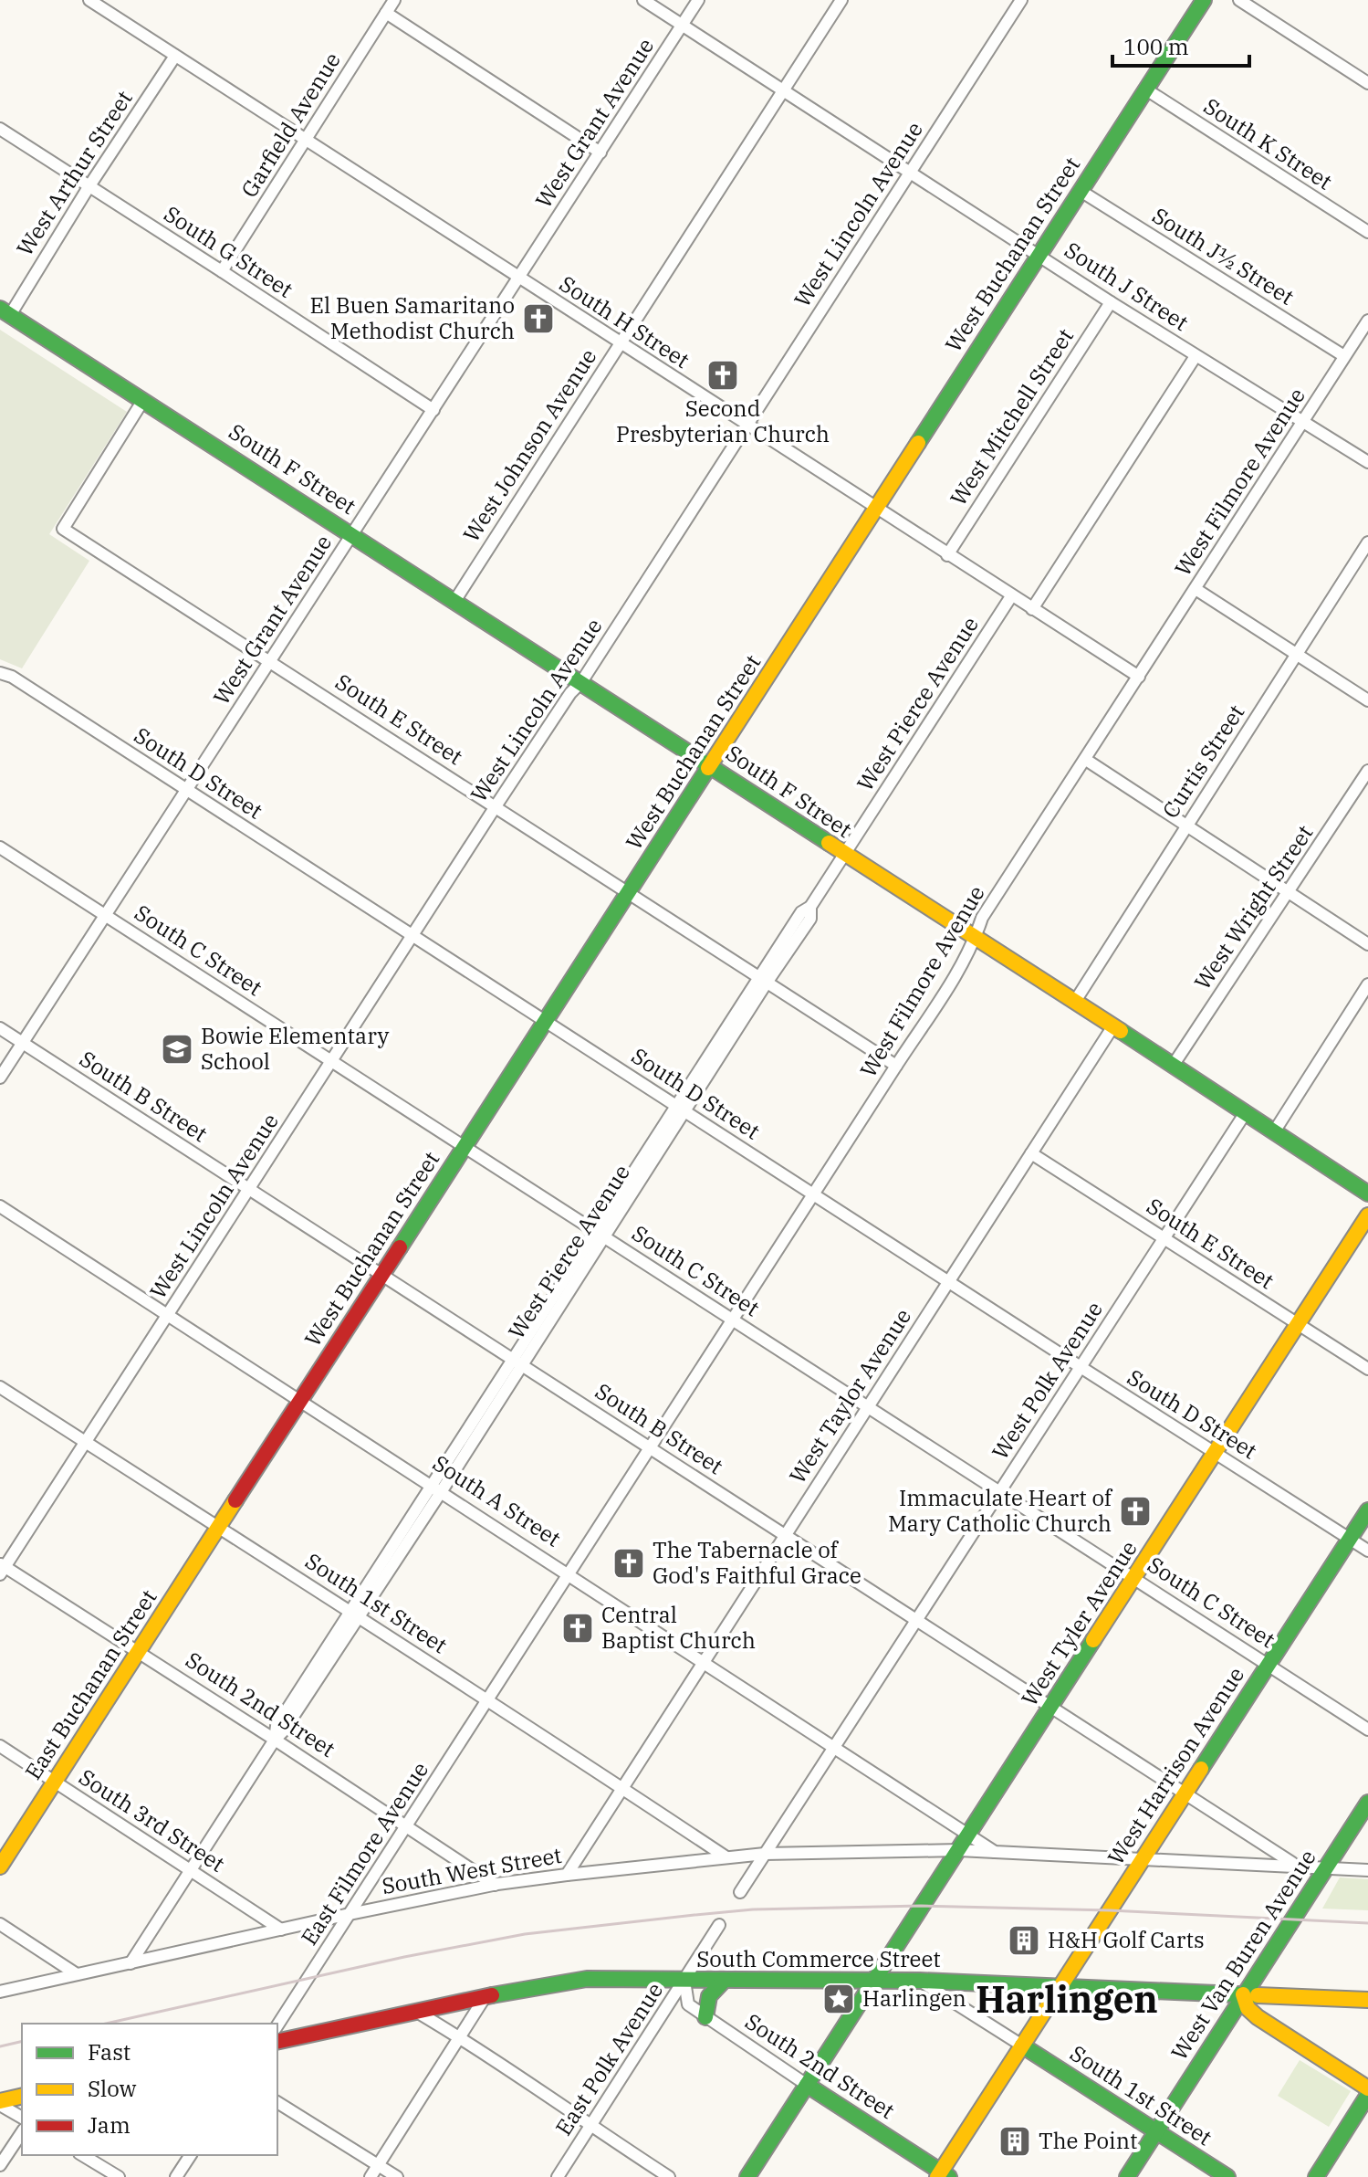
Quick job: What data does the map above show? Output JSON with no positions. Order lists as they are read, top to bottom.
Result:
{
  "streets": {
    "street": [
      "West Grant Avenue",
      "Garfield Avenue",
      "South K Street",
      "West Arthur Street",
      "West Lincoln Avenue",
      "South G Street",
      "West Buchanan Street",
      "South J½ Street",
      "South J Street",
      "South H Street",
      "West Mitchell Street",
      "West Johnson Avenue",
      "South F Street",
      "West Filmore Avenue",
      "West Pierce Avenue",
      "South E Street",
      "Curtis Street",
      "South D Street",
      "West Wright Street",
      "South C Street",
      "South B Street",
      "West Polk Avenue",
      "West Taylor Avenue",
      "South A Street",
      "South 1st Street",
      "West Tyler Avenue",
      "East Buchanan Street",
      "South 2nd Street",
      "West Harrison Avenue",
      "South 3rd Street",
      "East Filmore Avenue",
      "South West Street",
      "West Van Buren Avenue",
      "South Commerce Street",
      "East Polk Avenue"
    ]
  },
  "crossings": [
    ["West Grant Avenue", "South G Street"],
    ["West Grant Avenue", "South J Street"],
    ["West Grant Avenue", "South H Street"],
    ["West Grant Avenue", "South F Street"],
    ["West Grant Avenue", "South E Street"],
    ["West Grant Avenue", "South D Street"],
    ["West Grant Avenue", "South C Street"],
    ["West Grant Avenue", "South B Street"],
    ["Garfield Avenue", "South G Street"],
    ["Garfield Avenue", "South H Street"],
    ["South K Street", "West Buchanan Street"],
    ["West Arthur Street", "South G Street"],
    ["West Arthur Street", "South H Street"],
    ["West Arthur Street", "South F Street"],
    ["West Lincoln Avenue", "South J Street"],
    ["West Lincoln Avenue", "South H Street"],
    ["West Lincoln Avenue", "South F Street"],
    ["West Lincoln Avenue", "South E Street"],
    ["West Lincoln Avenue", "South D Street"],
    ["West Lincoln Avenue", "South C Street"],
    ["West Lincoln Avenue", "South B Street"],
    ["West Lincoln Avenue", "South A Street"],
    ["West Lincoln Avenue", "South 1st Street"],
    ["West Lincoln Avenue", "South 2nd Street"],
    ["West Buchanan Street", "South J½ Street"],
    ["West Buchanan Street", "South J Street"],
    ["West Buchanan Street", "South H Street"],
    ["West Buchanan Street", "South F Street"],
    ["West Buchanan Street", "South E Street"],
    ["West Buchanan Street", "South D Street"],
    ["West Buchanan Street", "South C Street"],
    ["West Buchanan Street", "South B Street"],
    ["West Buchanan Street", "South A Street"],
    ["West Buchanan Street", "South 1st Street"],
    ["West Buchanan Street", "East Buchanan Street"],
    ["South J½ Street", "West Filmore Avenue"],
    ["South J Street", "West Mitchell Street"],
    ["South J Street", "West Johnson Avenue"],
    ["South J Street", "West Filmore Avenue"],
    ["South H Street", "West Mitchell Street"],
    ["South H Street", "West Johnson Avenue"],
    ["South H Street", "West Filmore Avenue"],
    ["South H Street", "West Pierce Avenue"],
    ["West Johnson Avenue", "South F Street"],
    ["South F Street", "West Filmore Avenue"],
    ["South F Street", "West Pierce Avenue"],
    ["South F Street", "South E Street"],
    ["South F Street", "Curtis Street"],
    ["South F Street", "West Wright Street"],
    ["South F Street", "West Polk Avenue"],
    ["South F Street", "West Taylor Avenue"],
    ["West Filmore Avenue", "South E Street"],
    ["West Filmore Avenue", "South D Street"],
    ["West Filmore Avenue", "South C Street"],
    ["West Filmore Avenue", "South B Street"],
    ["West Filmore Avenue", "South A Street"],
    ["West Filmore Avenue", "South 1st Street"],
    ["West Filmore Avenue", "East Filmore Avenue"],
    ["West Pierce Avenue", "South E Street"],
    ["West Pierce Avenue", "South D Street"],
    ["West Pierce Avenue", "South C Street"],
    ["West Pierce Avenue", "South B Street"],
    ["West Pierce Avenue", "South A Street"],
    ["West Pierce Avenue", "South 1st Street"],
    ["West Pierce Avenue", "South 2nd Street"],
    ["West Pierce Avenue", "South 3rd Street"],
    ["West Pierce Avenue", "South West Street"],
    ["South E Street", "West Polk Avenue"],
    ["South E Street", "West Taylor Avenue"],
    ["South E Street", "West Tyler Avenue"],
    ["South D Street", "West Polk Avenue"],
    ["South D Street", "West Taylor Avenue"],
    ["South D Street", "West Tyler Avenue"],
    ["South D Street", "West Harrison Avenue"],
    ["South C Street", "West Polk Avenue"],
    ["South C Street", "West Taylor Avenue"],
    ["South C Street", "West Tyler Avenue"],
    ["South C Street", "West Harrison Avenue"],
    ["South B Street", "West Polk Avenue"],
    ["South B Street", "West Taylor Avenue"],
    ["South B Street", "West Tyler Avenue"],
    ["South B Street", "West Harrison Avenue"],
    ["West Polk Avenue", "South A Street"],
    ["West Polk Avenue", "South West Street"],
    ["West Taylor Avenue", "South A Street"],
    ["West Taylor Avenue", "South 1st Street"],
    ["West Taylor Avenue", "South West Street"],
    ["South A Street", "West Tyler Avenue"],
    ["South 1st Street", "East Buchanan Street"],
    ["South 1st Street", "West Harrison Avenue"],
    ["South 1st Street", "East Filmore Avenue"],
    ["South 1st Street", "South West Street"],
    ["South 1st Street", "West Van Buren Avenue"],
    ["South 1st Street", "South Commerce Street"],
    ["West Tyler Avenue", "South 2nd Street"],
    ["West Tyler Avenue", "South West Street"],
    ["West Tyler Avenue", "South Commerce Street"],
    ["East Buchanan Street", "South 2nd Street"],
    ["East Buchanan Street", "South 3rd Street"],
    ["South 2nd Street", "West Harrison Avenue"],
    ["South 2nd Street", "East Filmore Avenue"],
    ["South 2nd Street", "South West Street"],
    ["South 2nd Street", "South Commerce Street"],
    ["South 2nd Street", "East Polk Avenue"],
    ["West Harrison Avenue", "South Commerce Street"],
    ["South 3rd Street", "South West Street"],
    ["East Filmore Avenue", "South West Street"],
    ["West Van Buren Avenue", "South Commerce Street"],
    ["South Commerce Street", "East Polk Avenue"]
  ],
  "districts": ["Harlingen"],
  "places": {
    "church": [
      "El Buen Samaritano Methodist Church",
      "Second Presbyterian Church",
      "Immaculate Heart of Mary Catholic Church",
      "The Tabernacle of God's Faithful Grace",
      "Central Baptist Church"
    ],
    "school or university": ["Bowie Elementary School"],
    "building": ["H&H Golf Carts", "The Point"],
    "place": ["Harlingen"]
  },
  "legend": ["Fast", "Slow", "Jam"],
  "scale_bar": "100 m"
}
